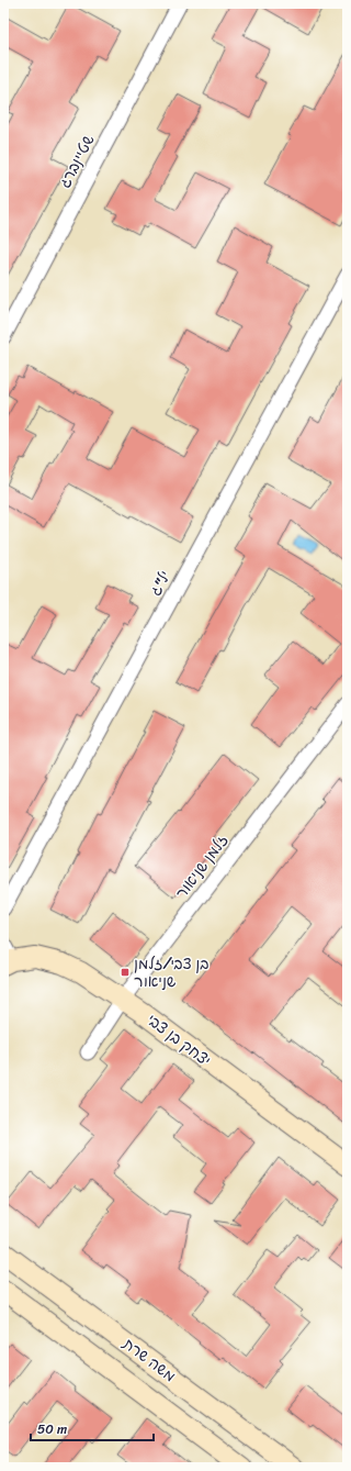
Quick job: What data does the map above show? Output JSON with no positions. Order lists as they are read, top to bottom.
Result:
{
  "streets": {
    "street": [
      "שטיינברג",
      "יל\"ג",
      "זלמן שניאור",
      "יצחק בן צבי",
      "משה שרת"
    ]
  },
  "crossings": [
    ["זלמן שניאור", "יצחק בן צבי"]
  ],
  "places": {
    "transit": ["בן צבי/זלמן שניאור"]
  },
  "scale_bar": "50 m"
}
